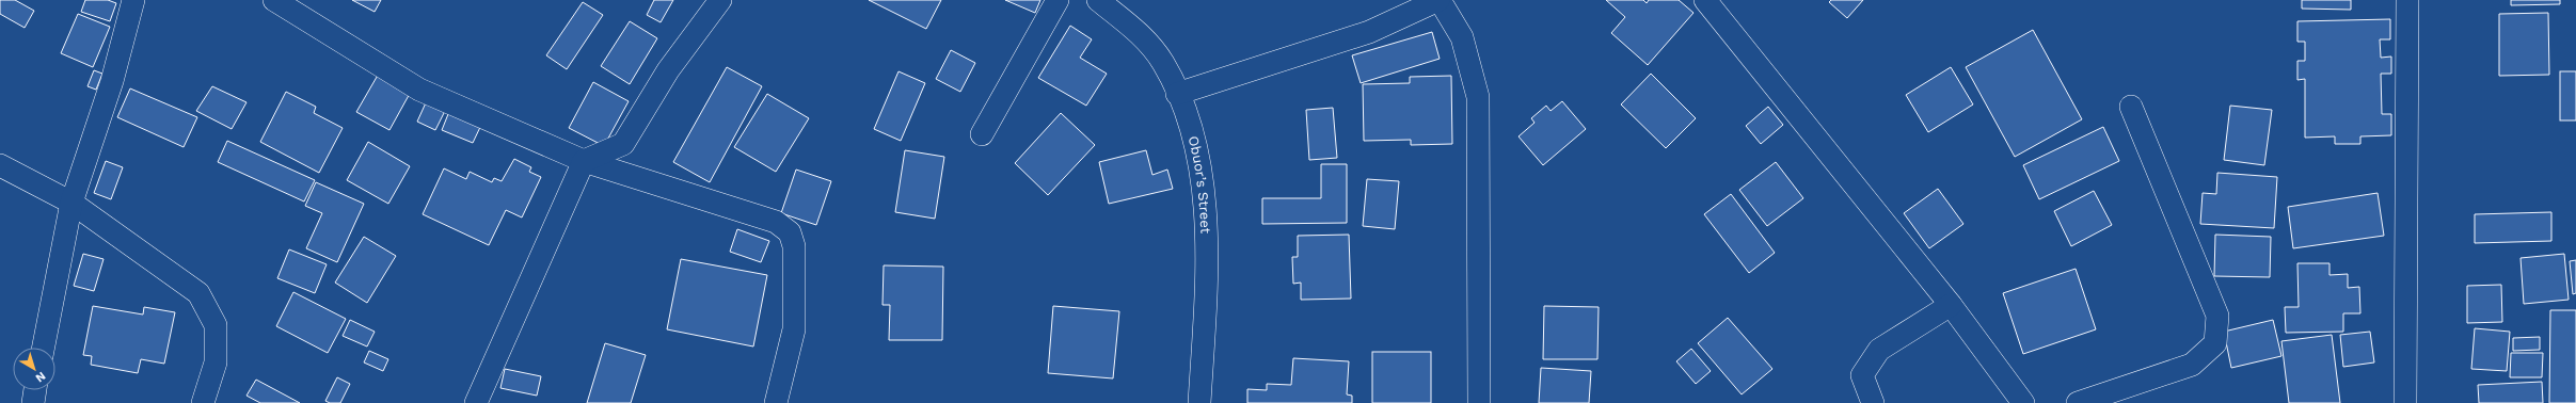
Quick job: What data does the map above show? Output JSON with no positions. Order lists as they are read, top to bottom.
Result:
{
  "streets": {
    "street": ["Obuor’s Street"]
  },
  "north": "bottom right"
}
